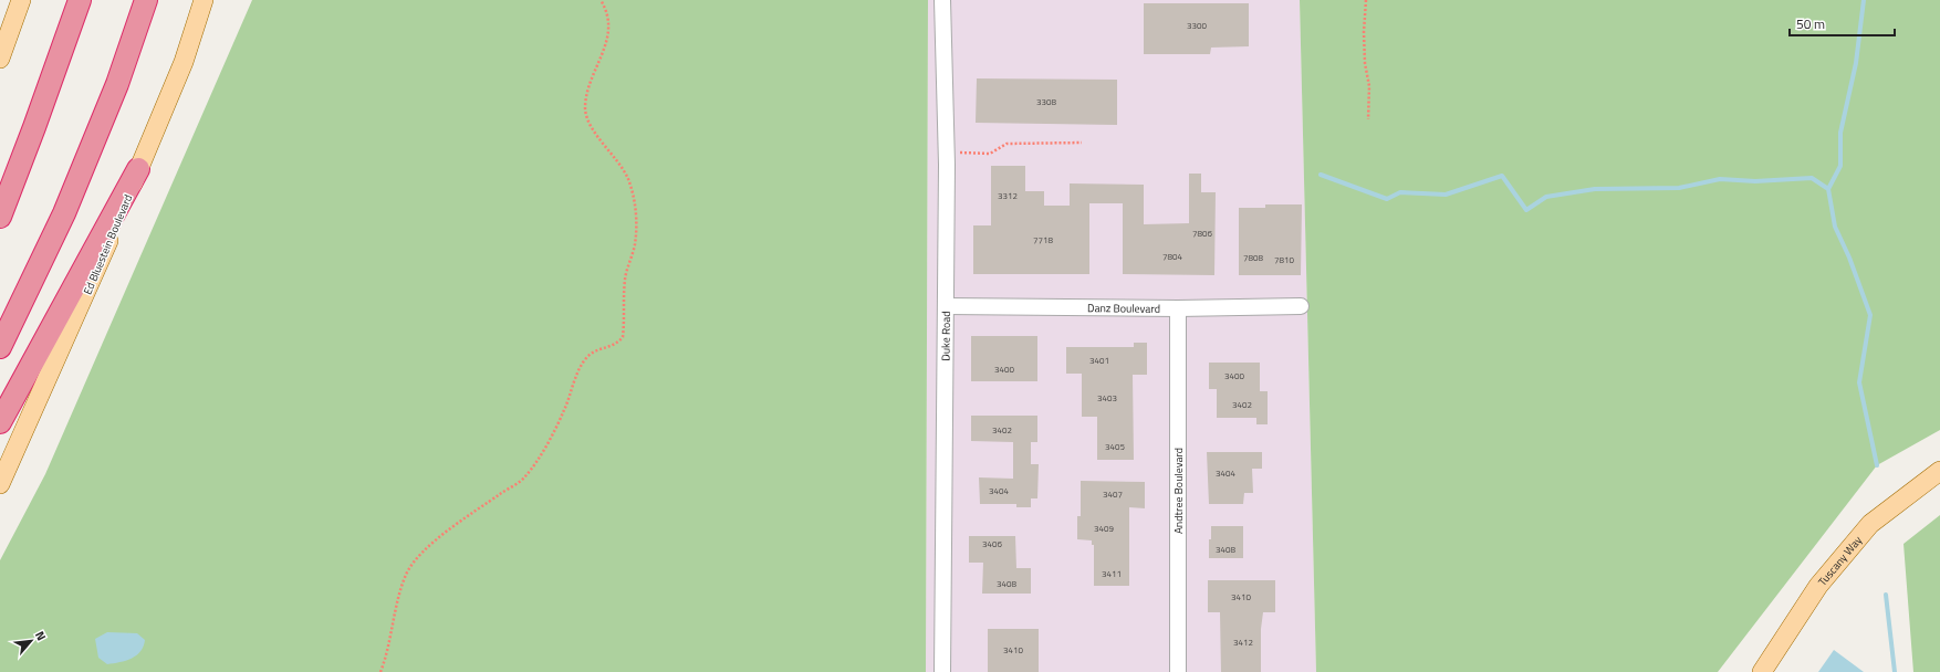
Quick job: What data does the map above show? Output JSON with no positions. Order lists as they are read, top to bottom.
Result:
{
  "streets": {
    "main road": ["Ed Bluestein Boulevard", "Tuscany Way"],
    "street": ["Danz Boulevard", "Duke Road", "Andtree Boulevard"]
  },
  "crossings": [
    ["Danz Boulevard", "Duke Road"],
    ["Danz Boulevard", "Andtree Boulevard"]
  ],
  "house_numbers": [
    "3300",
    "3308",
    "3312",
    "7806",
    "7718",
    "7804",
    "7808",
    "7810",
    "3401",
    "3400",
    "3400",
    "3403",
    "3402",
    "3402",
    "3405",
    "3404",
    "3404",
    "3407",
    "3409",
    "3406",
    "3408",
    "3411",
    "3408",
    "3410",
    "3412",
    "3410"
  ],
  "scale_bar": "50 m",
  "north": "top right"
}
